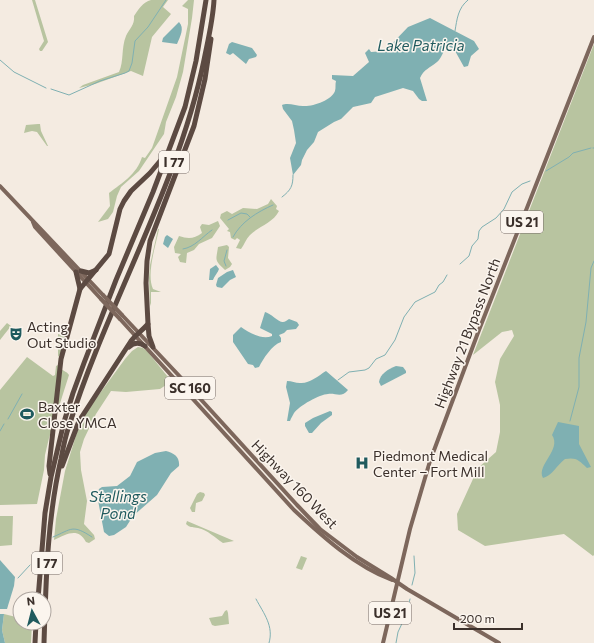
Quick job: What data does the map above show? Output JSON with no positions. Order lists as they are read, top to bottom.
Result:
{
  "streets": {
    "highway": ["I 77"],
    "main road": [
      "US 21",
      "Highway 21 Bypass North",
      "SC 160",
      "Highway 160 West"
    ]
  },
  "crossings": [
    ["Highway 21 Bypass North", "SC 160"],
    ["Highway 21 Bypass North", "Highway 160 West"],
    ["SC 160", "Highway 160 West"]
  ],
  "water": ["Lake Patricia", "Stallings Pond"],
  "places": {
    "theatre": ["Acting Out Studio"],
    "sports": ["Baxter Close YMCA"],
    "hospital": ["Piedmont Medical Center – Fort Mill"]
  },
  "scale_bar": "200 m",
  "north": "top"
}
